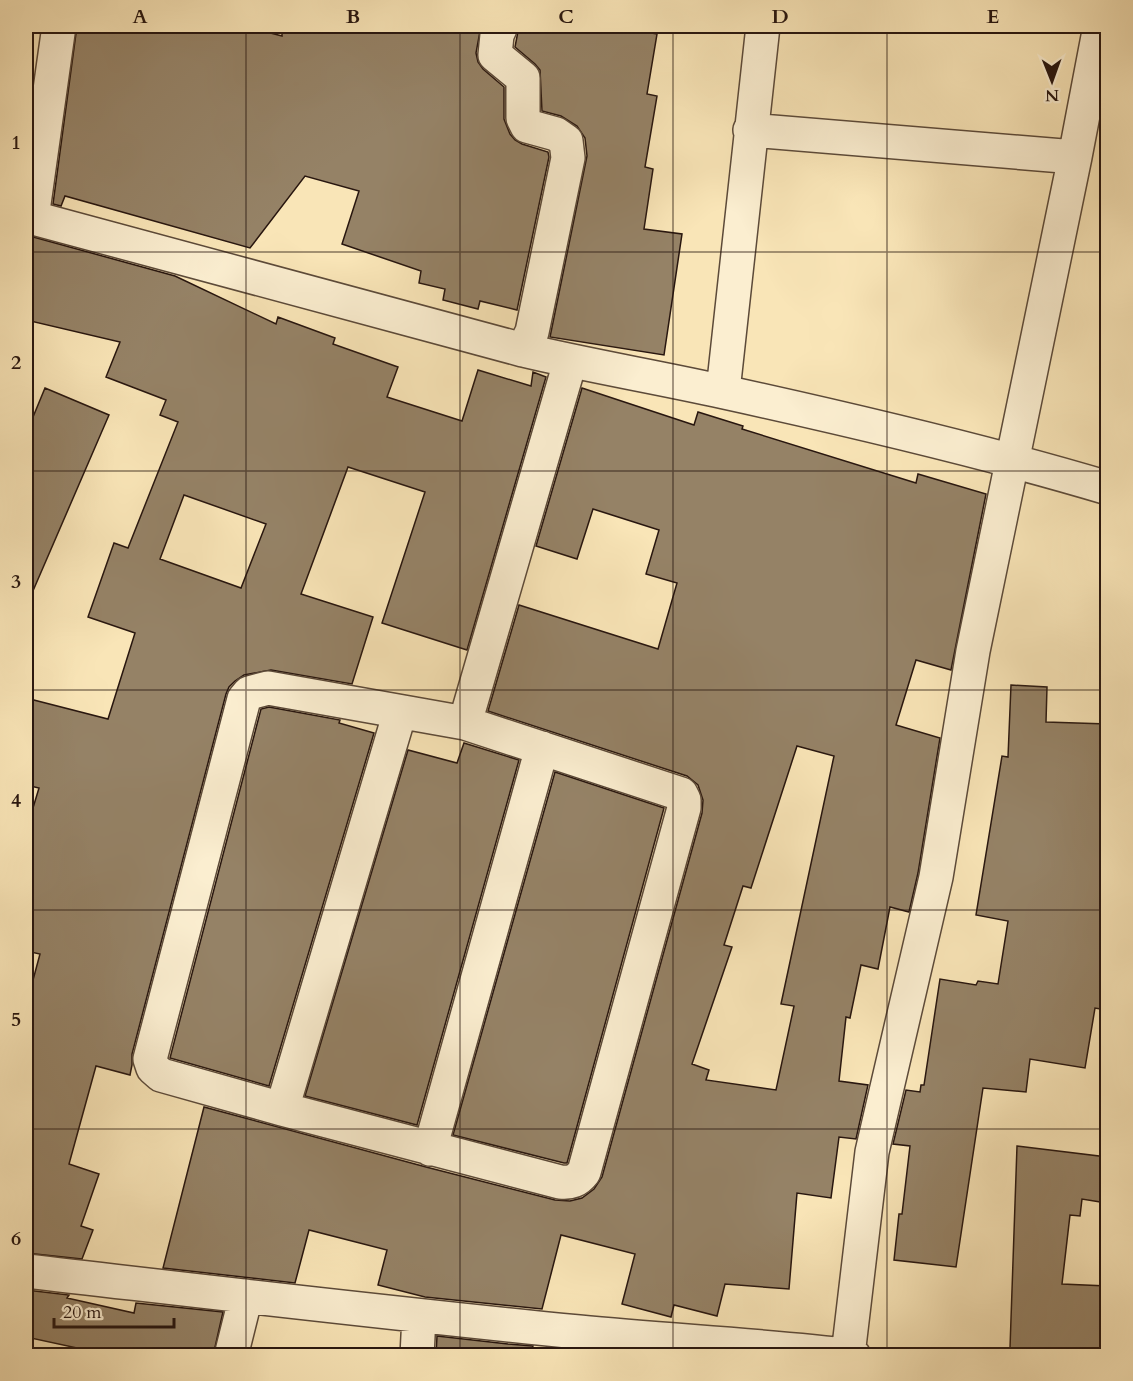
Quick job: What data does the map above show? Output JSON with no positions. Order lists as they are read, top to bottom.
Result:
{
  "scale_bar": "20 m",
  "north": "bottom",
  "grid": {
    "columns": [
      "A",
      "B",
      "C",
      "D",
      "E"
    ],
    "rows": [
      "1",
      "2",
      "3",
      "4",
      "5",
      "6"
    ]
  }
}
